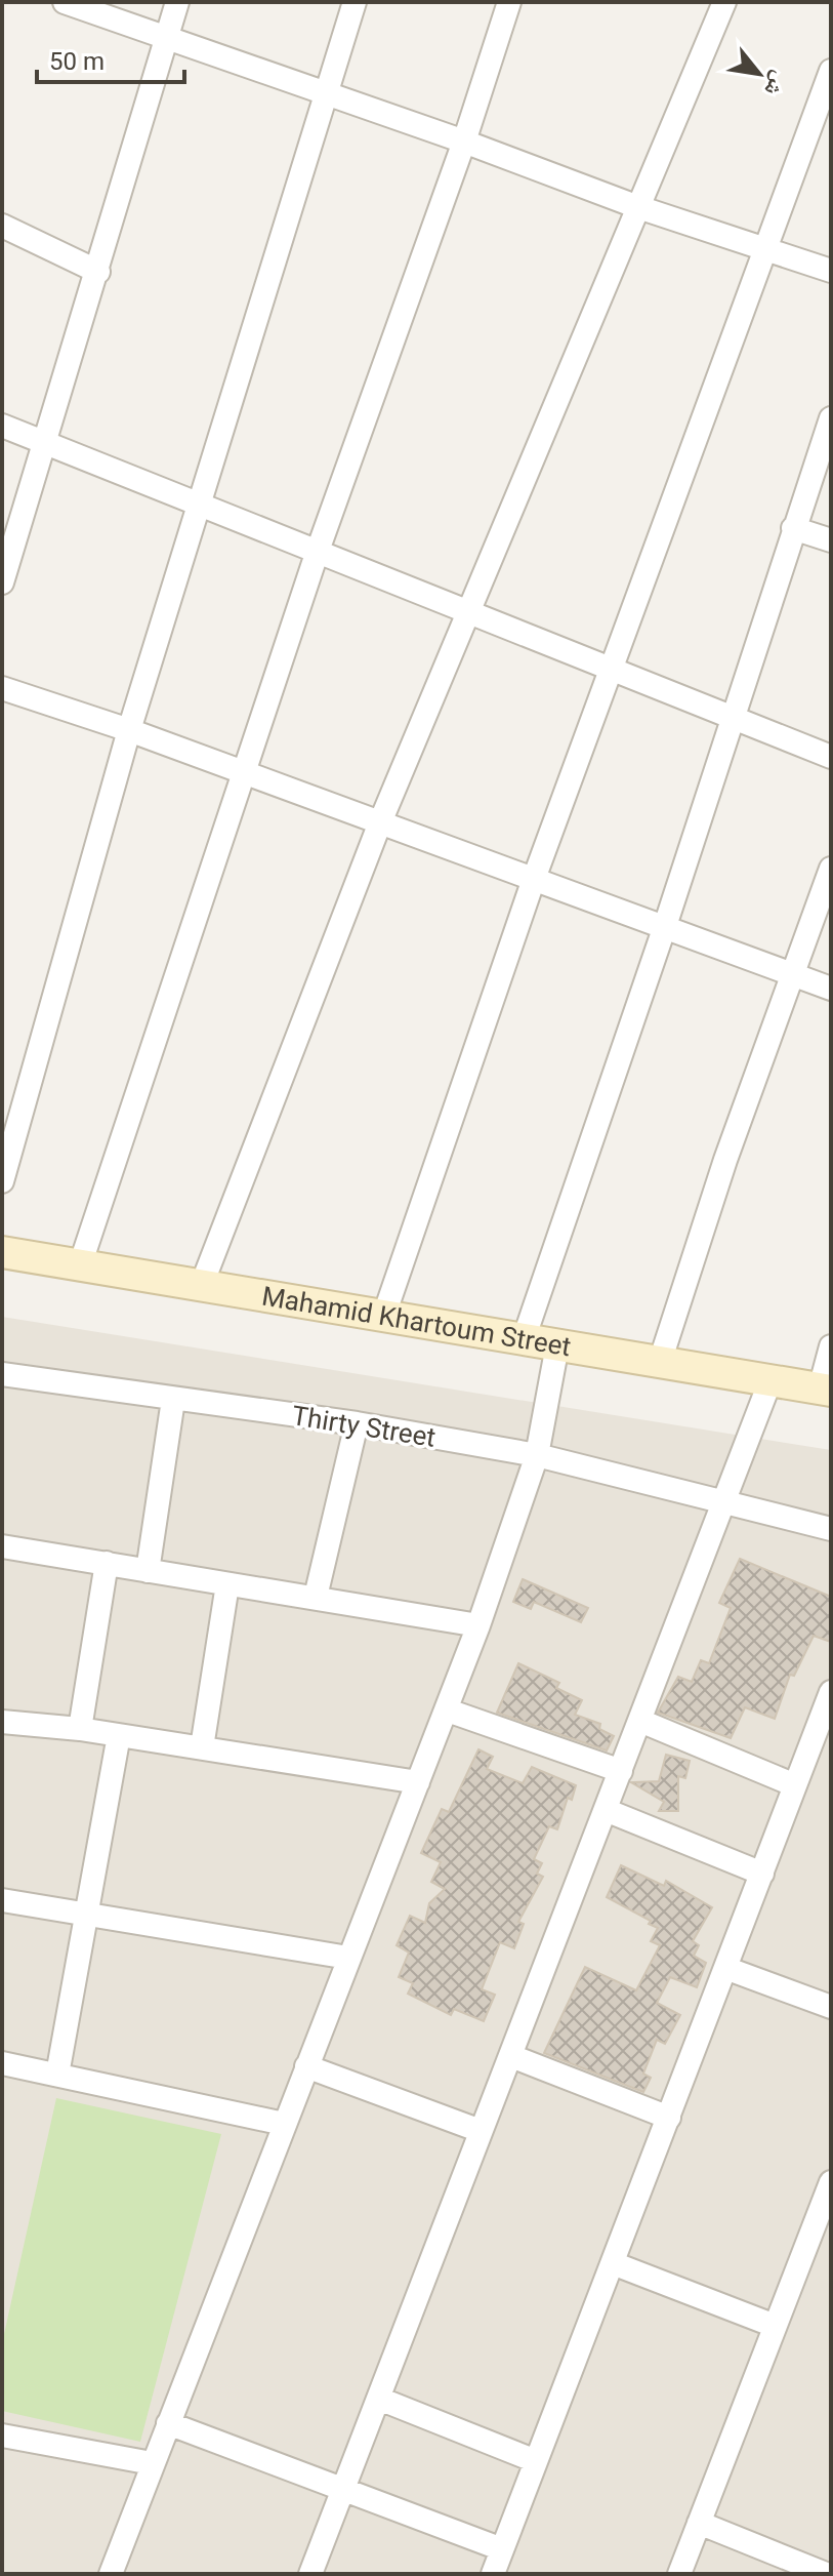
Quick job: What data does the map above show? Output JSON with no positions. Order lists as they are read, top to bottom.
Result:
{
  "streets": {
    "street": ["Mahamid Khartoum Street", "Thirty Street"]
  },
  "scale_bar": "50 m",
  "north": "bottom right"
}
